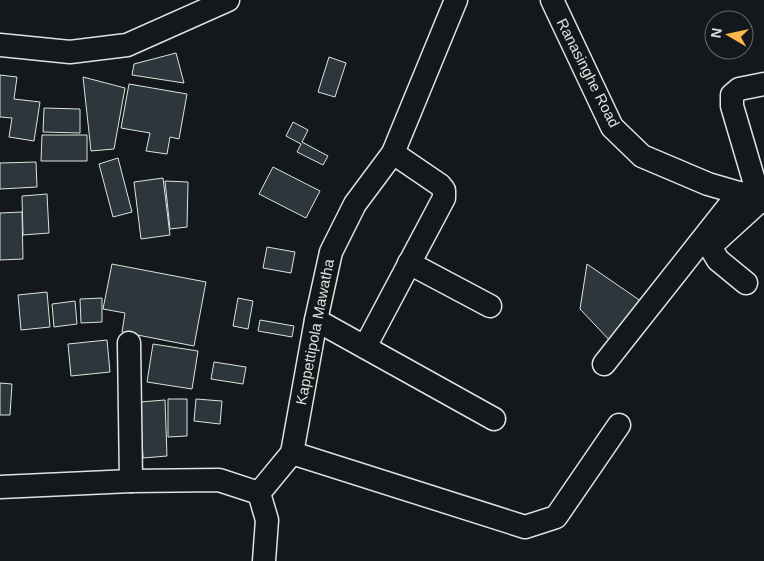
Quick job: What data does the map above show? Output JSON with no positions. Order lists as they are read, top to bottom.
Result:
{
  "streets": {
    "street": ["Ranasinghe Road", "Kappettipola Mawatha"]
  },
  "north": "left"
}
